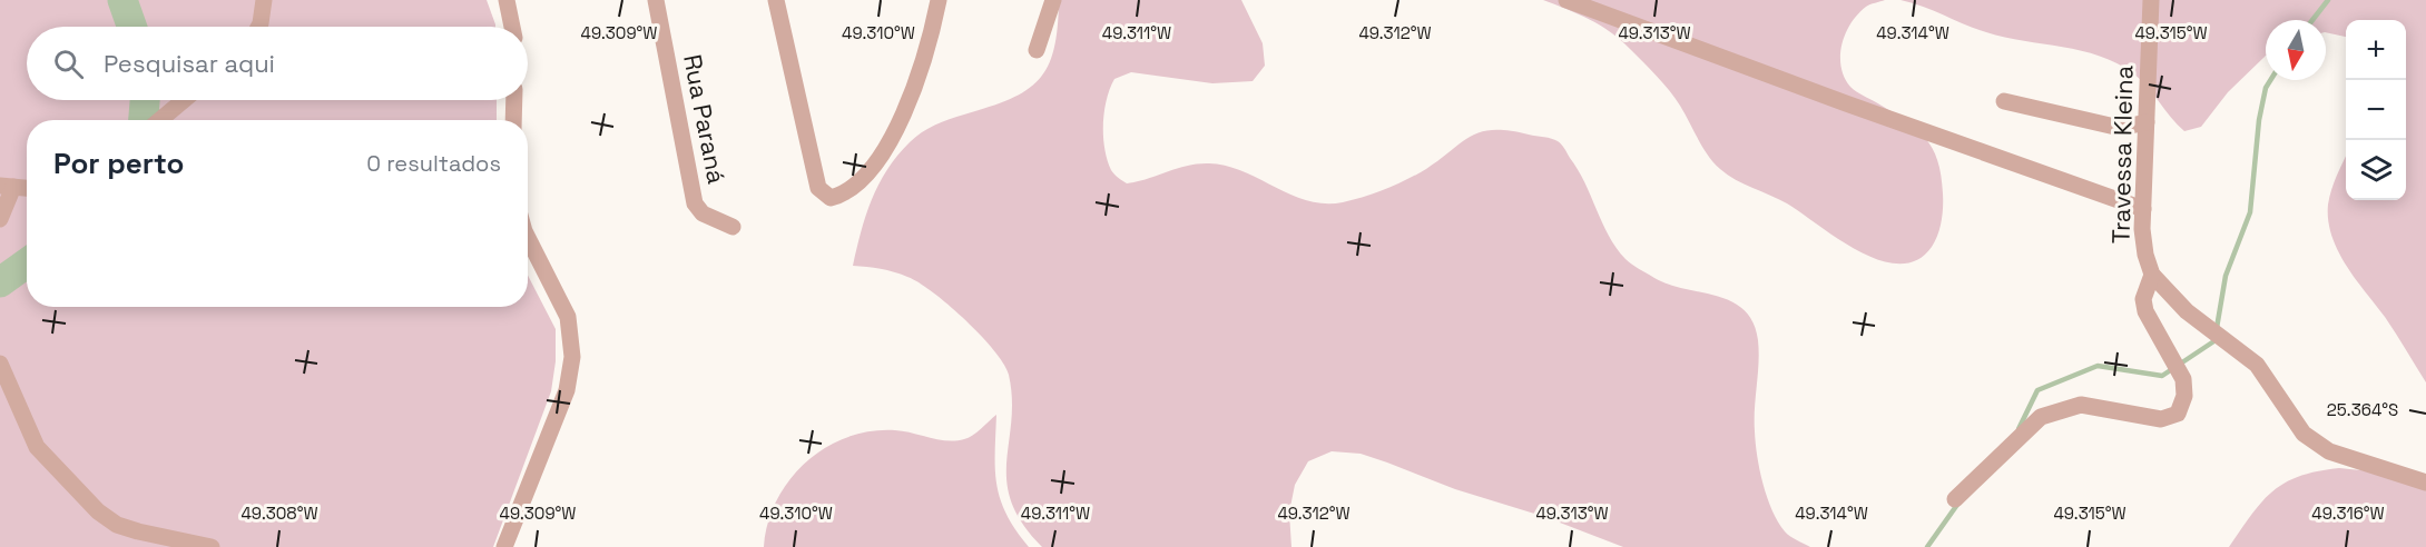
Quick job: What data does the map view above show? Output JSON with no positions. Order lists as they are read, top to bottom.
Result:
{
  "streets": {
    "street": ["Rua Paraná", "Travessa Kleina"]
  },
  "north": "bottom",
  "page": {
    "map_buttons": ["+", "−"],
    "search": "Pesquisar aqui",
    "heading": ["Por perto", "0 resultados"]
  },
  "coordinates": [
    "49.309°W",
    "49.310°W",
    "49.311°W",
    "49.312°W",
    "49.313°W",
    "49.314°W",
    "49.315°W",
    "25.364°S",
    "49.308°W",
    "49.316°W"
  ]
}
